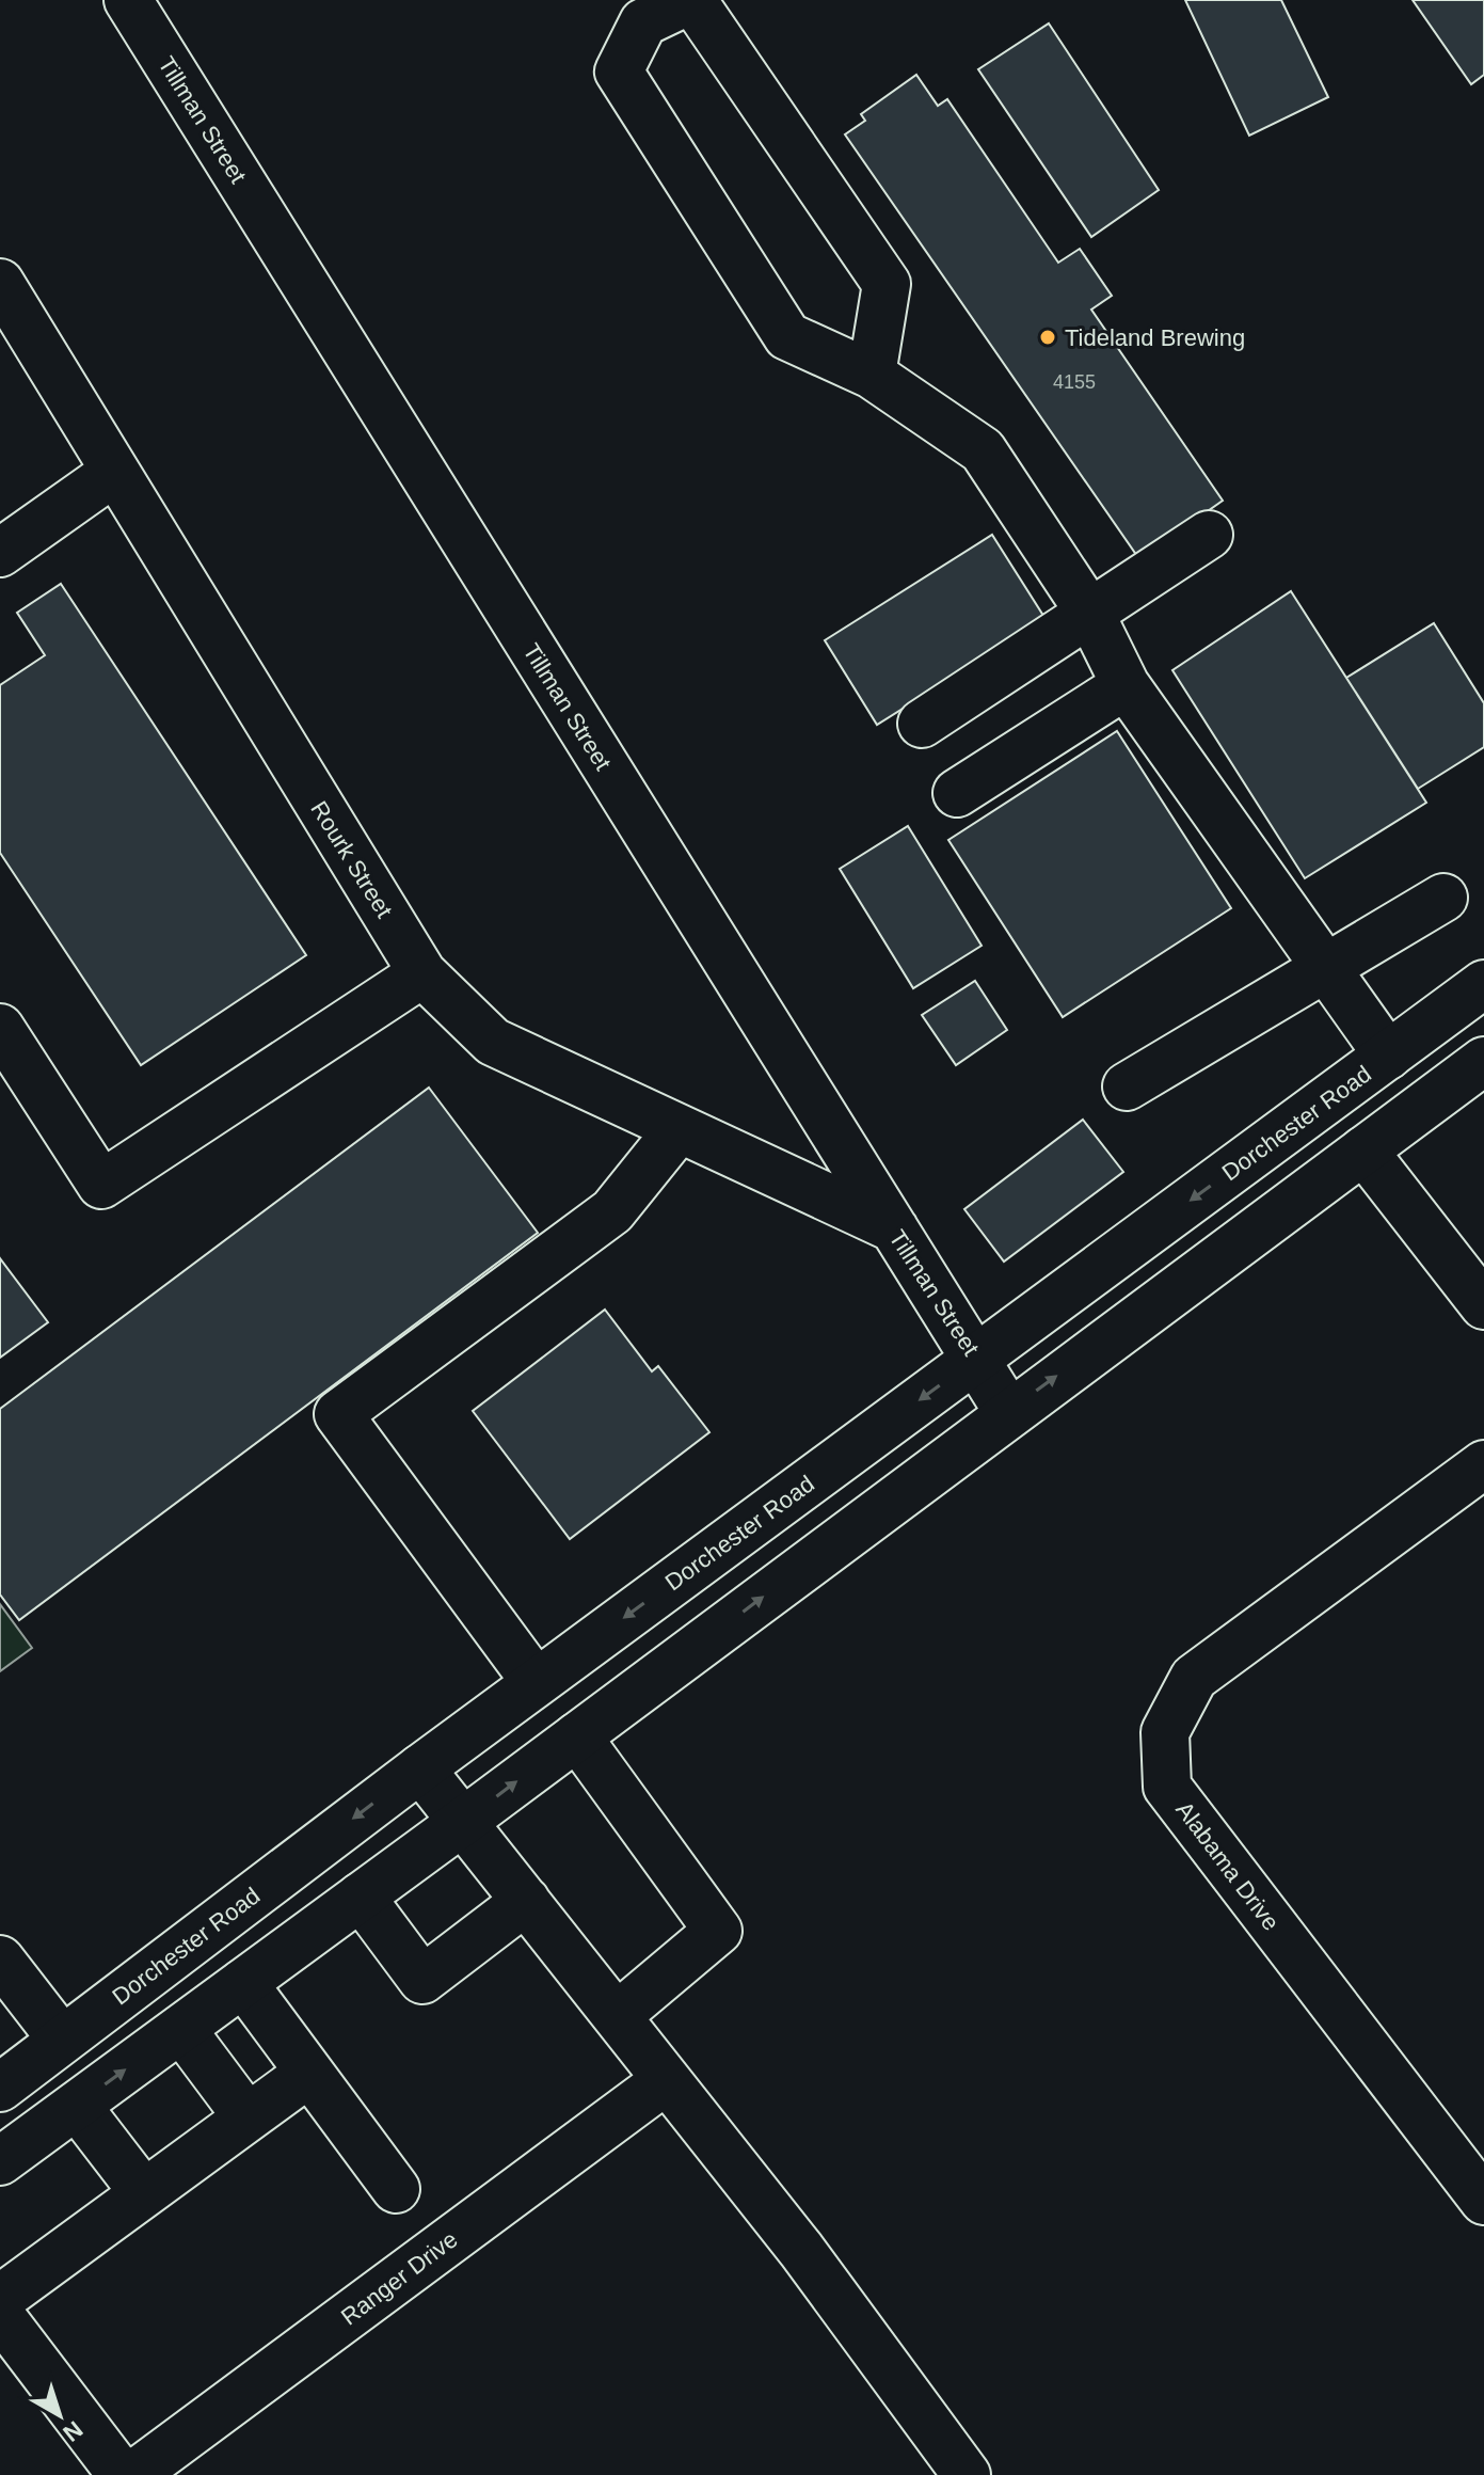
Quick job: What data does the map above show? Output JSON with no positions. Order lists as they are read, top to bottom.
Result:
{
  "streets": {
    "street": [
      "Tillman Street",
      "Rourk Street",
      "Dorchester Road",
      "Alabama Drive",
      "Ranger Drive"
    ]
  },
  "crossings": [
    ["Tillman Street", "Rourk Street"],
    ["Tillman Street", "Dorchester Road"]
  ],
  "places": ["Tideland Brewing"],
  "house_numbers": ["4155"],
  "north": "bottom right"
}
